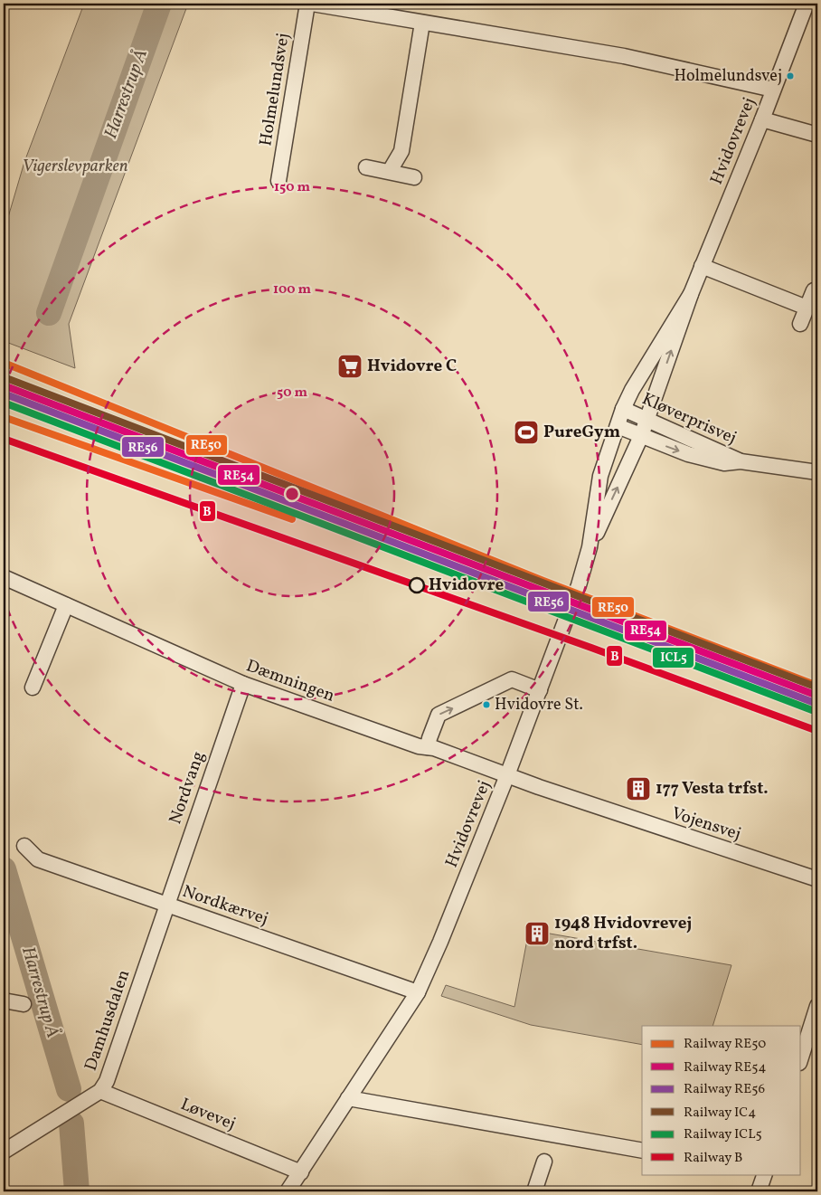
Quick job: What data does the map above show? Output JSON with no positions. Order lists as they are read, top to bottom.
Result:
{
  "streets": {
    "street": [
      "Holmelundsvej",
      "Hvidovrevej",
      "Kløverprisvej",
      "Dæmningen",
      "Nordvang",
      "Vojensvej",
      "Nordkærvej",
      "Damhusdalen",
      "Løvevej"
    ]
  },
  "crossings": [
    ["Hvidovrevej", "Kløverprisvej"],
    ["Hvidovrevej", "Dæmningen"],
    ["Hvidovrevej", "Vojensvej"],
    ["Hvidovrevej", "Nordkærvej"],
    ["Hvidovrevej", "Løvevej"],
    ["Dæmningen", "Nordvang"],
    ["Dæmningen", "Vojensvej"],
    ["Nordvang", "Nordkærvej"],
    ["Nordvang", "Damhusdalen"],
    ["Nordkærvej", "Damhusdalen"],
    ["Damhusdalen", "Løvevej"]
  ],
  "water": ["Harrestrup Å"],
  "parks": ["Vigerslevparken"],
  "places": {
    "other": ["Holmelundsvej", "Hvidovre", "Hvidovre St."],
    "supermarket": ["Hvidovre C"],
    "sports": ["PureGym"],
    "building": ["177 Vesta trfst.", "1948 Hvidovrevej nord trfst."]
  },
  "lines": [
    "rail line RE50",
    "rail line IC4",
    "rail line RE54",
    "rail line RE56",
    "rail line ICL5",
    "rail line B"
  ],
  "legend": [
    "Railway RE50",
    "Railway RE54",
    "Railway RE56",
    "Railway IC4",
    "Railway ICL5",
    "Railway B"
  ],
  "rings": ["150 m", "100 m", "50 m"]
}
